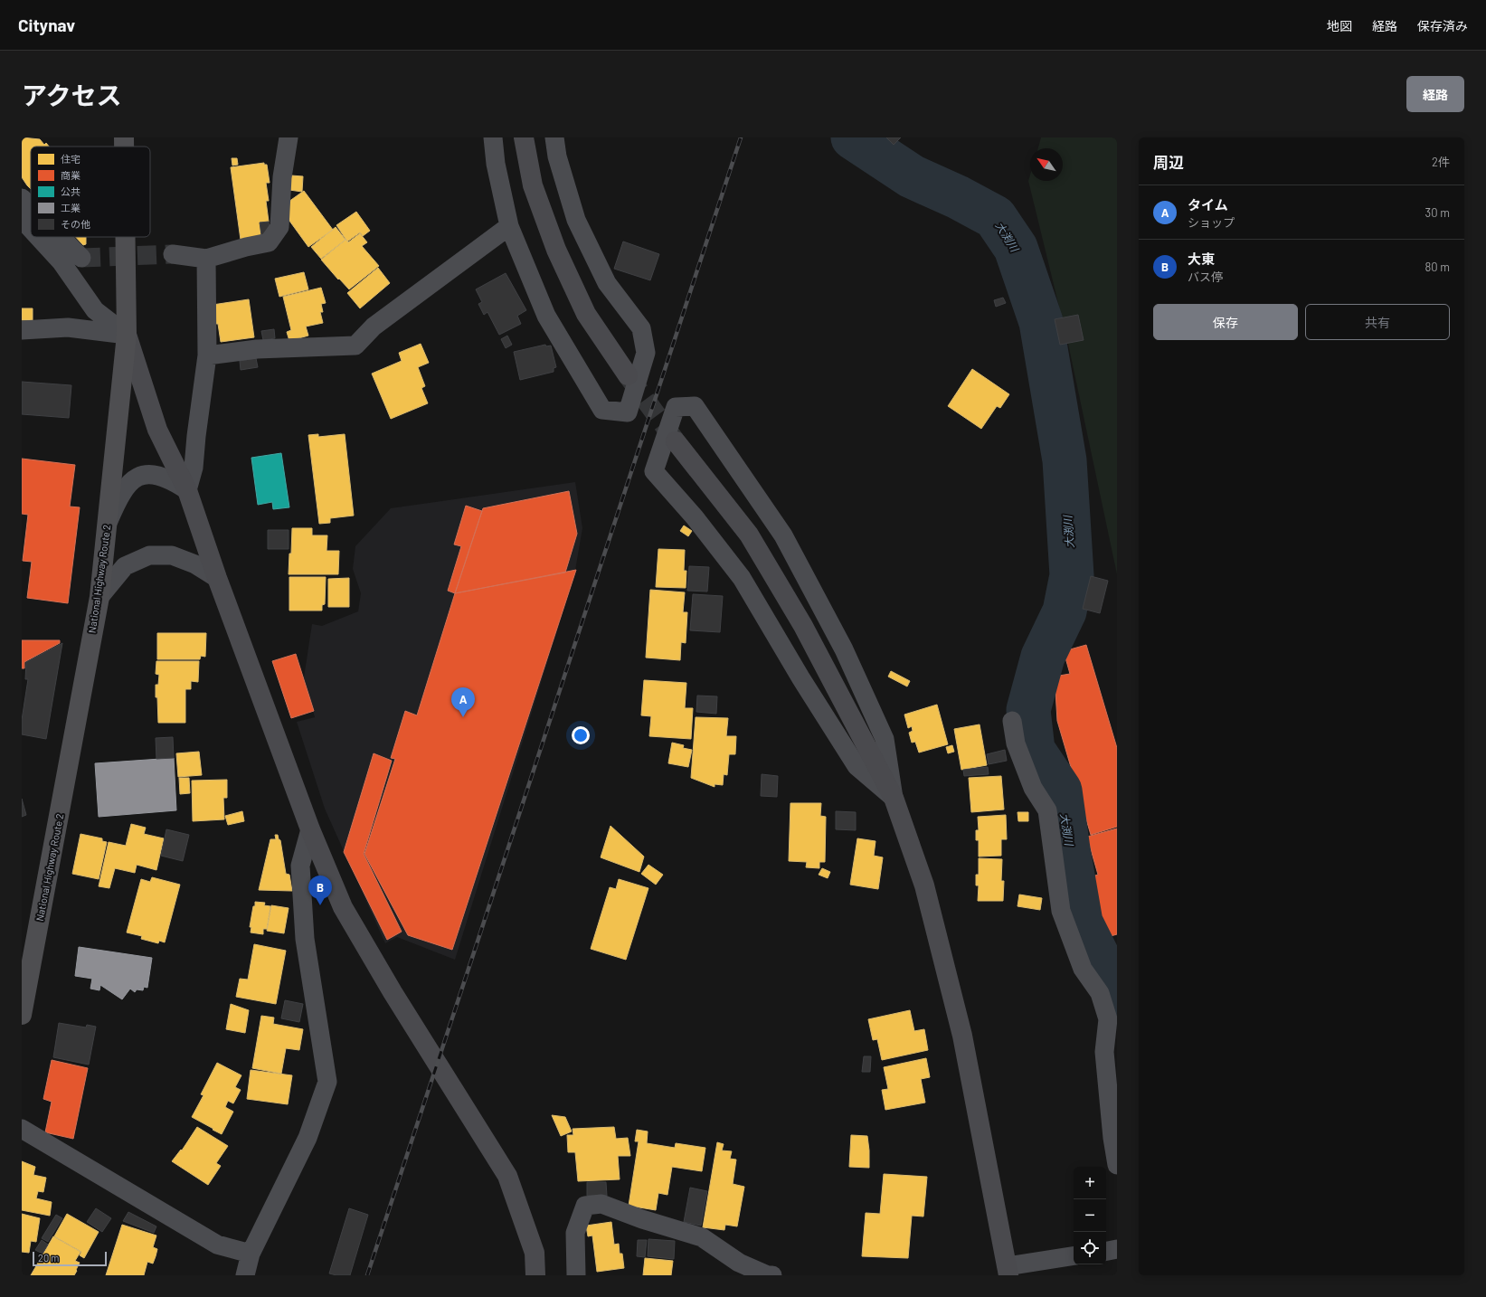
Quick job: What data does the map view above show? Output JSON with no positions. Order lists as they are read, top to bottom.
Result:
{
  "streets": {
    "highway": ["National Highway Route 2"]
  },
  "water": ["大渕川"],
  "legend": [
    "住宅",
    "商業",
    "公共",
    "工業",
    "その他"
  ],
  "scale_bar": "20 m",
  "north": "top left",
  "page": {
    "header": "Citynav",
    "nav": ["地図", "経路", "保存済み"],
    "title": "アクセス",
    "buttons": [
      "経路",
      ["保存", "共有"]
    ],
    "heading": ["周辺", "2件"],
    "list": [
      {
        "mark": "A",
        "name": "タイム",
        "note": "ショップ",
        "value": "30 m"
      },
      {
        "mark": "B",
        "name": "大東",
        "note": "バス停",
        "value": "80 m"
      }
    ],
    "pins": ["A", "B"],
    "map_buttons": ["+", "−"],
    "scale": "20 m"
  }
}
